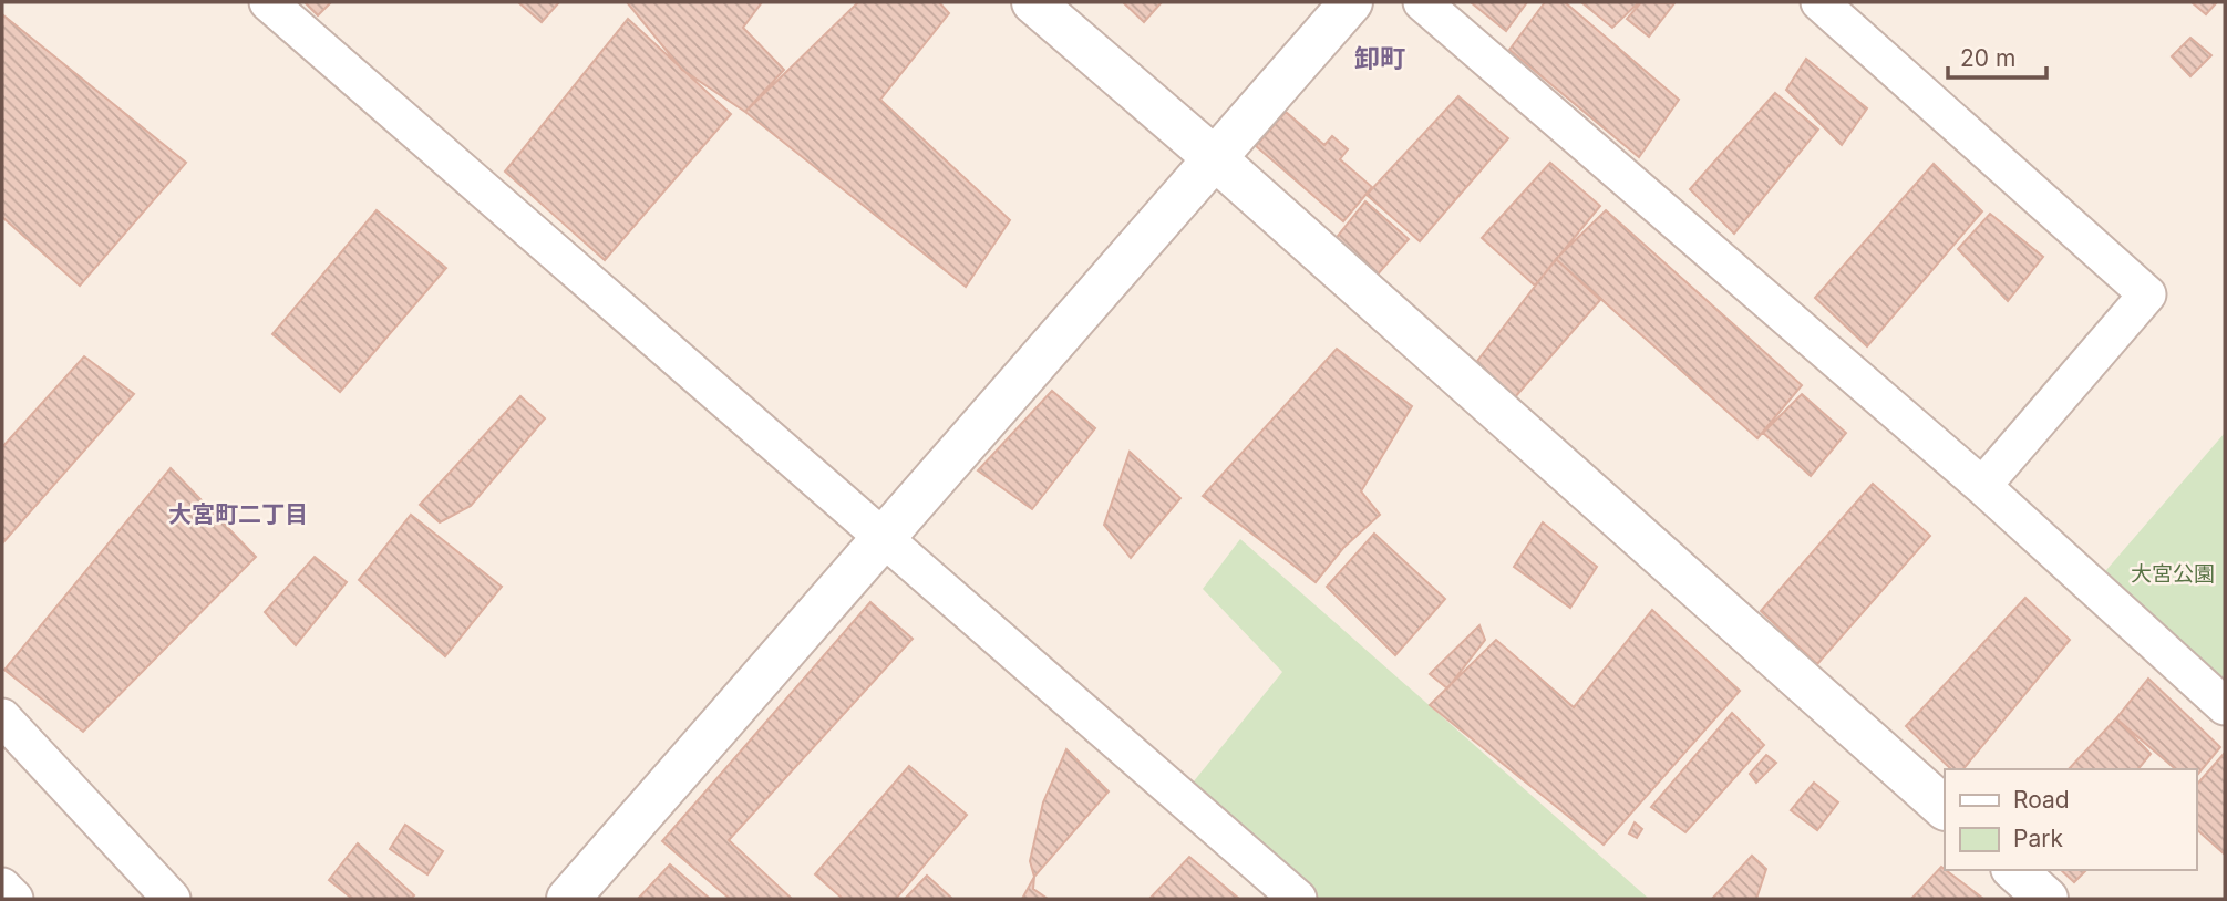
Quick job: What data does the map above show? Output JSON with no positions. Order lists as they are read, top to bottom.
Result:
{
  "districts": ["卸町", "大宮町二丁目"],
  "parks": ["大宮公園"],
  "legend": ["Road", "Park"],
  "scale_bar": "20 m"
}
